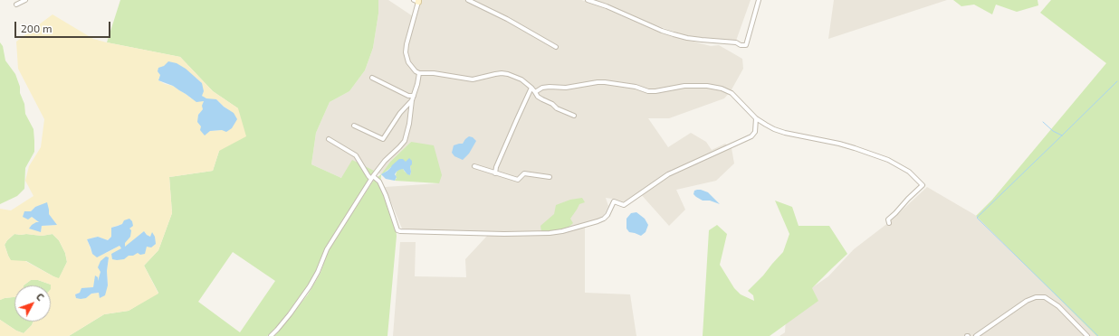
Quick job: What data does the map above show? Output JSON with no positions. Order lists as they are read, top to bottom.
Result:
{
  "scale_bar": "200 m",
  "north": "top right"
}
